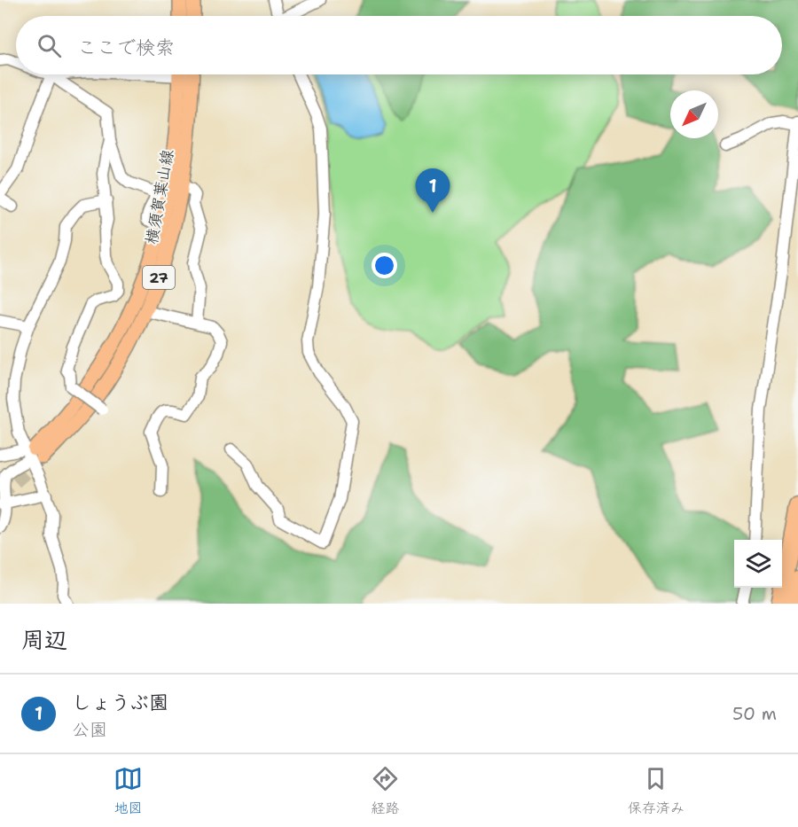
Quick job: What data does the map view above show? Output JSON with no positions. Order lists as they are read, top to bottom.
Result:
{
  "streets": {
    "main road": ["横須賀葉山線", "27"]
  },
  "north": "bottom left",
  "page": {
    "search": "ここで検索",
    "pins": "1",
    "heading": "周辺",
    "list": [
      {
        "mark": "1",
        "name": "しょうぶ園",
        "note": "公園",
        "value": "50 m"
      }
    ],
    "nav": ["地図", "経路", "保存済み"]
  }
}
